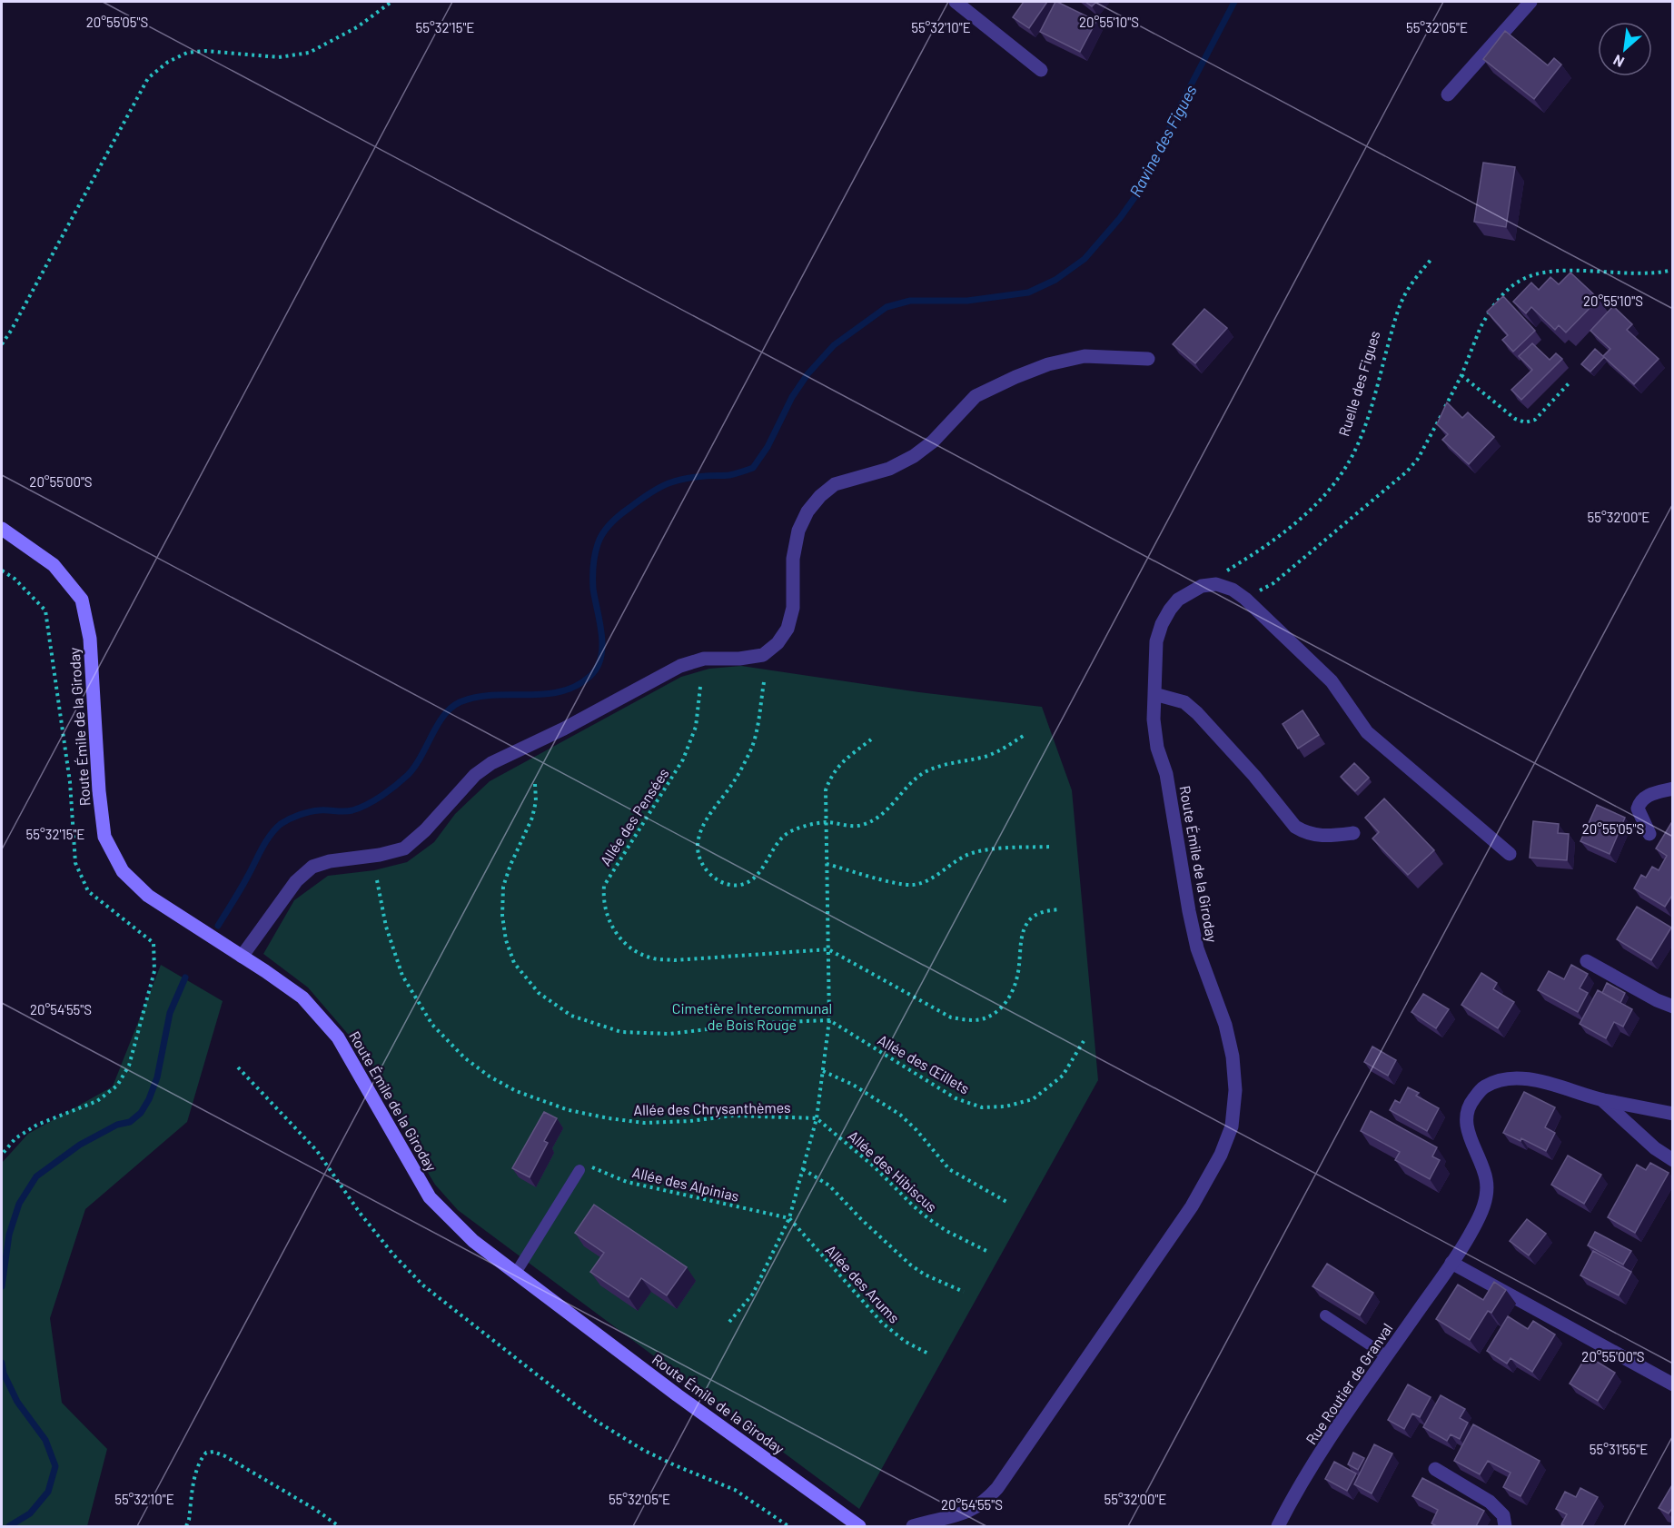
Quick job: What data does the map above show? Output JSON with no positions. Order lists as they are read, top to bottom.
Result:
{
  "streets": {
    "main road": ["Route Émile de la Giroday"],
    "street": ["Rue Routier de Granval"],
    "path": [
      "Ruelle des Figues",
      "Allée des Pensées",
      "Allée des Œillets",
      "Allée des Chrysanthèmes",
      "Allée des Hibiscus",
      "Allée des Alpinias",
      "Allée des Arums"
    ]
  },
  "crossings": [
    ["Allée des Chrysanthèmes", "Allée des Hibiscus"],
    ["Allée des Alpinias", "Allée des Arums"]
  ],
  "water": ["Ravine des Figues"],
  "parks": ["Cimetière Intercommunal de Bois Rouge"],
  "north": "bottom left",
  "coordinates": [
    "20°55'05\"S",
    "20°55'10\"S",
    "55°32'15\"E",
    "55°32'10\"E",
    "55°32'05\"E",
    "20°55'00\"S",
    "55°32'00\"E",
    "20°54'55\"S",
    "55°31'55\"E"
  ]
}
